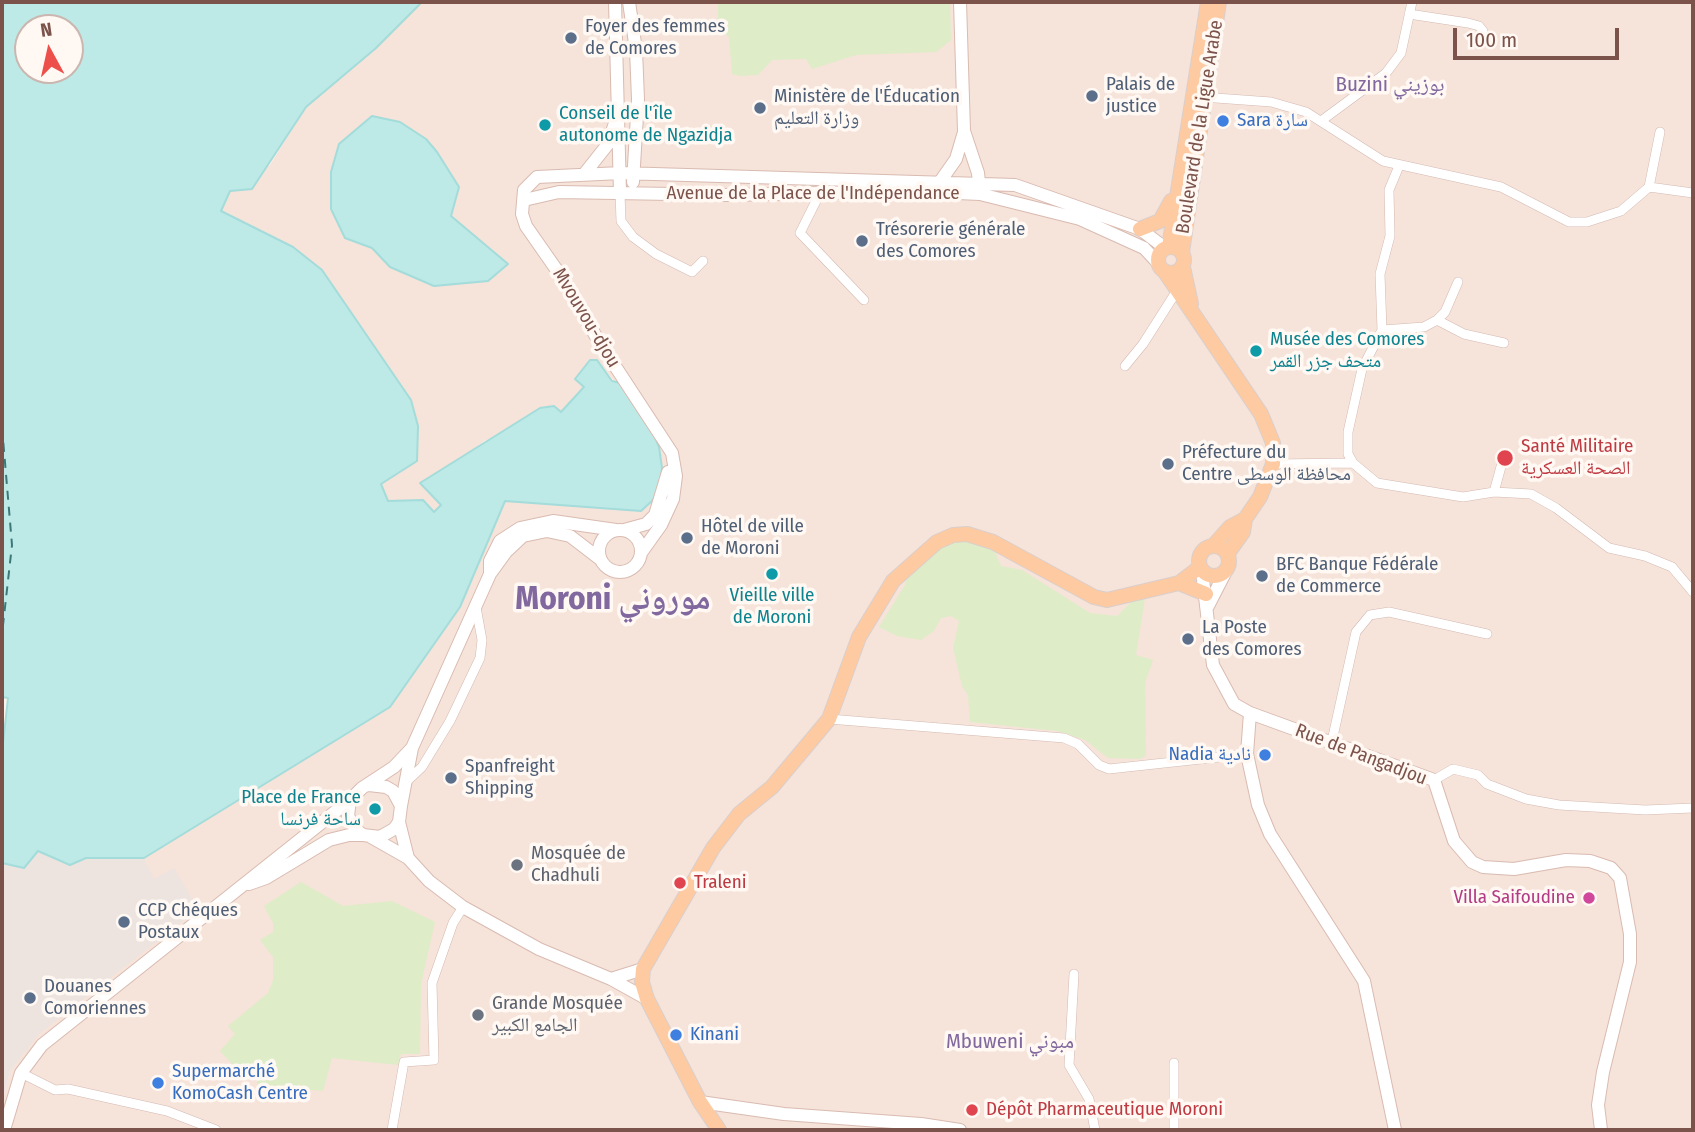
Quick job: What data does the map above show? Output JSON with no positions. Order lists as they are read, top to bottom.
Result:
{
  "streets": {
    "main road": [
      "Boulevard de la Ligue Arabe",
      "Avenue de la Place de l'Indépendance",
      "Mvouvou-djou",
      "Rue de Pangadjou"
    ]
  },
  "crossings": [
    ["Boulevard de la Ligue Arabe", "Avenue de la Place de l'Indépendance"]
  ],
  "districts": ["Buzini بوزيني", "Moroni موروني", "Mbuweni مبوني"],
  "places": [
    "Foyer des femmes de Comores",
    "Palais de justice",
    "Ministère de l'Éducation وزارة التعليم",
    "Sara سارة",
    "Conseil de l'île autonome de Ngazidja",
    "Trésorerie générale des Comores",
    "Musée des Comores متحف جزر القمر",
    "Santé Militaire الصحة العسكرية",
    "Préfecture du Centre محافظة الوسطى",
    "Hôtel de ville de Moroni",
    "Vieille ville de Moroni",
    "BFC Banque Fédérale de Commerce",
    "La Poste des Comores",
    "Nadia نادية",
    "Spanfreight Shipping",
    "Place de France ساحة فرنسا",
    "Mosquée de Chadhuli",
    "Traleni",
    "Villa Saifoudine",
    "CCP Chéques Postaux",
    "Douanes Comoriennes",
    "Grande Mosquée الجامع الكبير",
    "Kinani",
    "Supermarché KomoCash Centre",
    "Dépôt Pharmaceutique Moroni"
  ],
  "scale_bar": "100 m",
  "north": "top"
}
